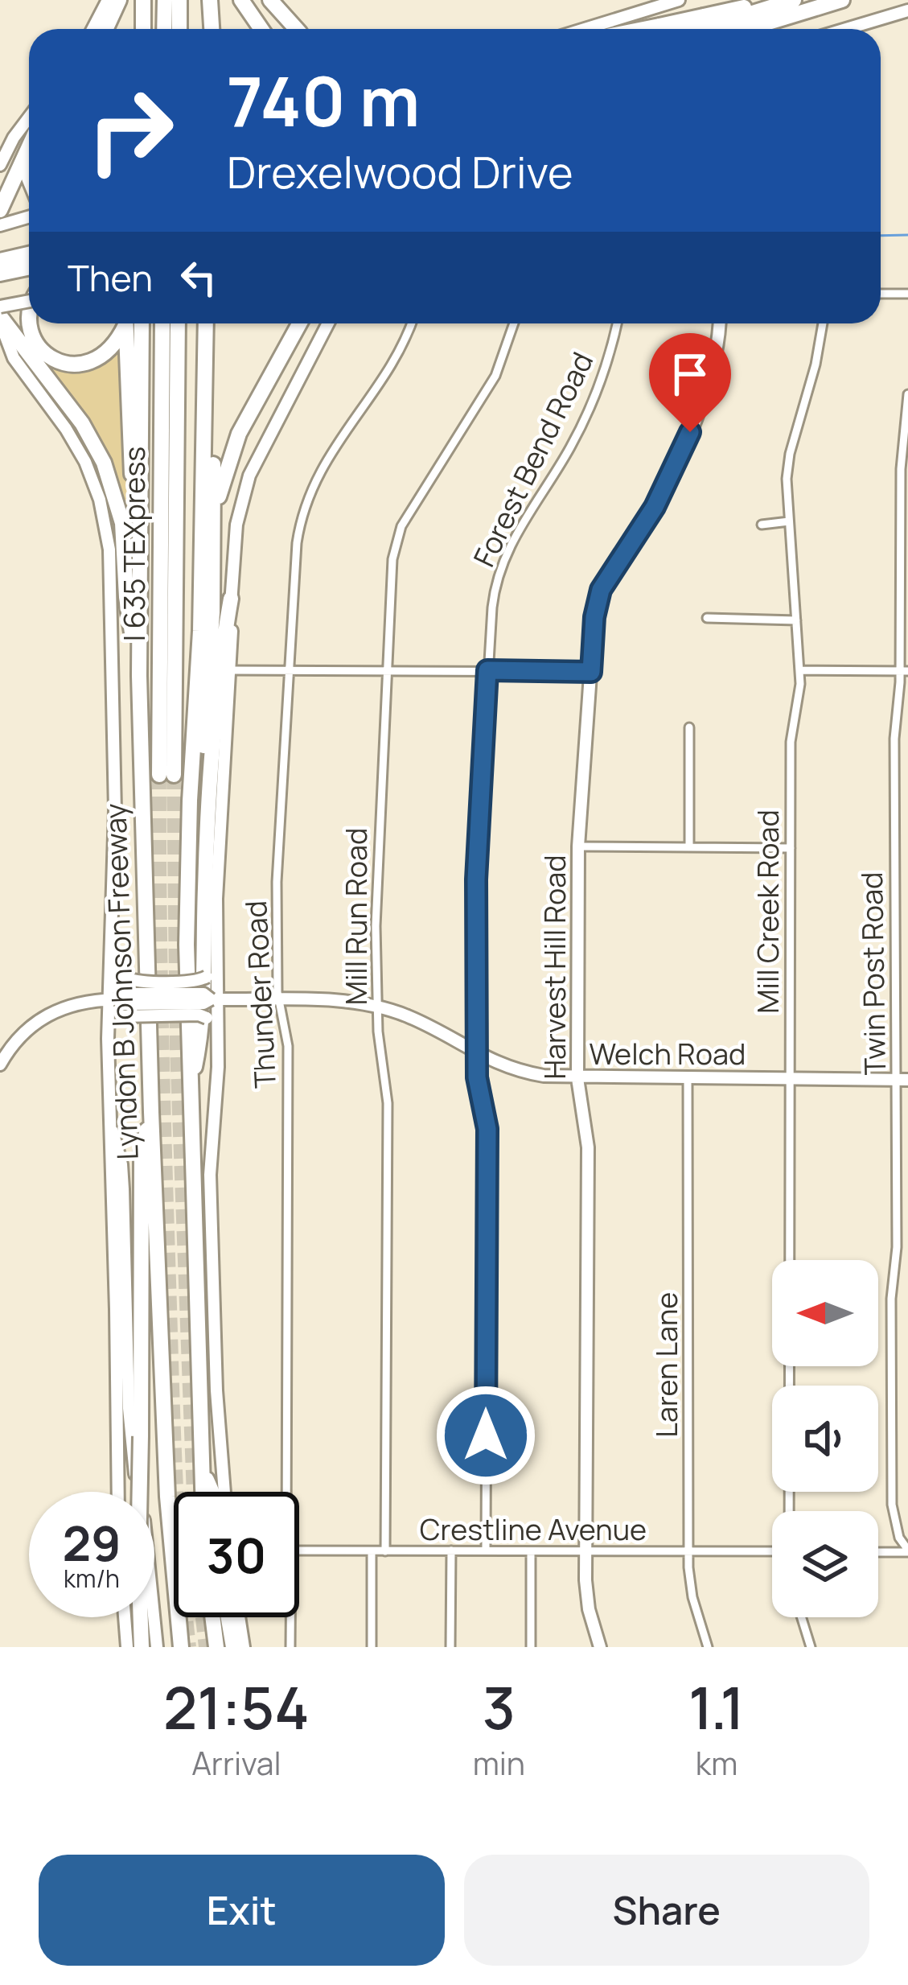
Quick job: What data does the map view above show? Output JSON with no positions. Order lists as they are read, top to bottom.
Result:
{
  "streets": {
    "highway": ["I 635 TEXpress", "Lyndon B Johnson Freeway"],
    "main road": ["Harvest Hill Road", "Welch Road"],
    "street": [
      "Forest Bend Road",
      "Mill Creek Road",
      "Mill Run Road",
      "Twin Post Road",
      "Thunder Road",
      "Laren Lane",
      "Crestline Avenue"
    ]
  },
  "crossings": [
    ["Forest Bend Road", "Welch Road"],
    ["Forest Bend Road", "Crestline Avenue"],
    ["Mill Creek Road", "Welch Road"],
    ["Mill Run Road", "Welch Road"],
    ["Mill Run Road", "Crestline Avenue"],
    ["Harvest Hill Road", "Welch Road"],
    ["Harvest Hill Road", "Crestline Avenue"],
    ["Twin Post Road", "Welch Road"],
    ["Lyndon B Johnson Freeway", "Welch Road"],
    ["Thunder Road", "Welch Road"],
    ["Welch Road", "Laren Lane"],
    ["Laren Lane", "Crestline Avenue"]
  ],
  "north": "left",
  "page": {
    "turn": ["740 m", "Drexelwood Drive"],
    "then": "Then",
    "speed": "29 km/h",
    "limit": "30",
    "eta": [
      "21:54",
      "Arrival",
      "3",
      "min",
      "1.1",
      "km"
    ],
    "buttons": ["Exit", "Share"]
  }
}
